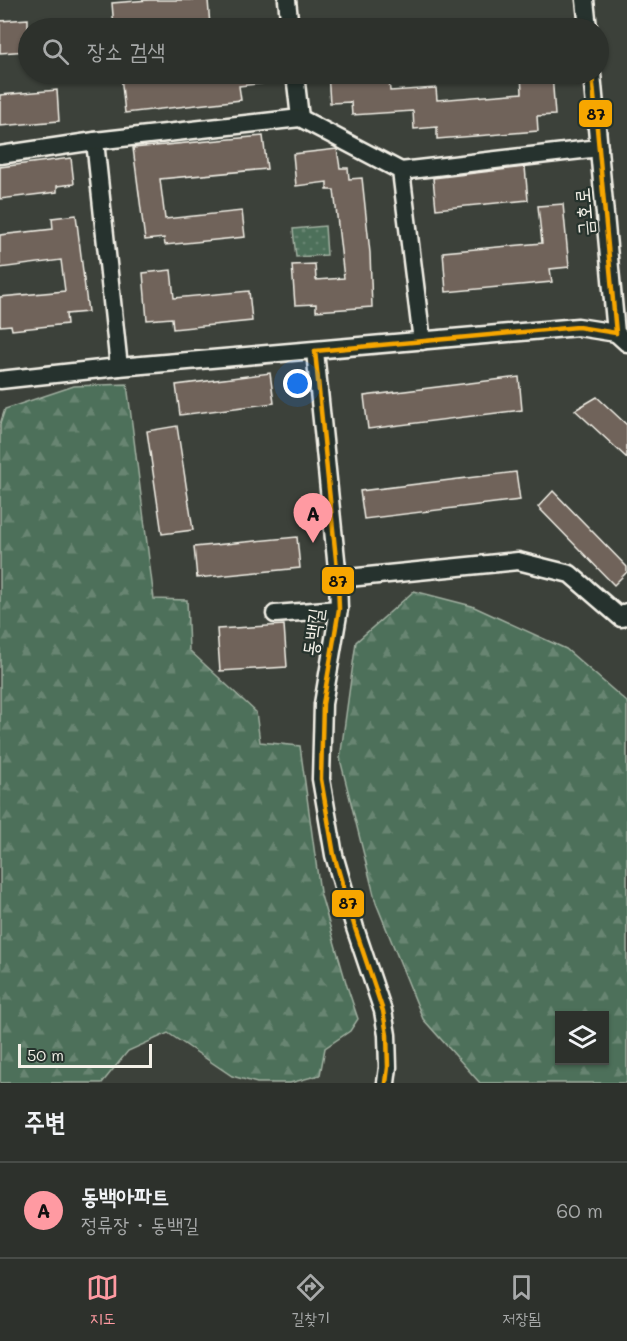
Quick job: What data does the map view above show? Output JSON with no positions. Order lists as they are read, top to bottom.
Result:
{
  "streets": {
    "street": ["금호로", "동백길"]
  },
  "lines": ["transit line 87"],
  "scale_bar": "50 m",
  "page": {
    "search": "장소 검색",
    "pins": "A",
    "scale": "50 m",
    "heading": "주변",
    "list": [
      {
        "mark": "A",
        "name": "동백아파트",
        "note": "정류장 · 동백길",
        "value": "60 m"
      }
    ],
    "nav": ["지도", "길찾기", "저장됨"]
  }
}
